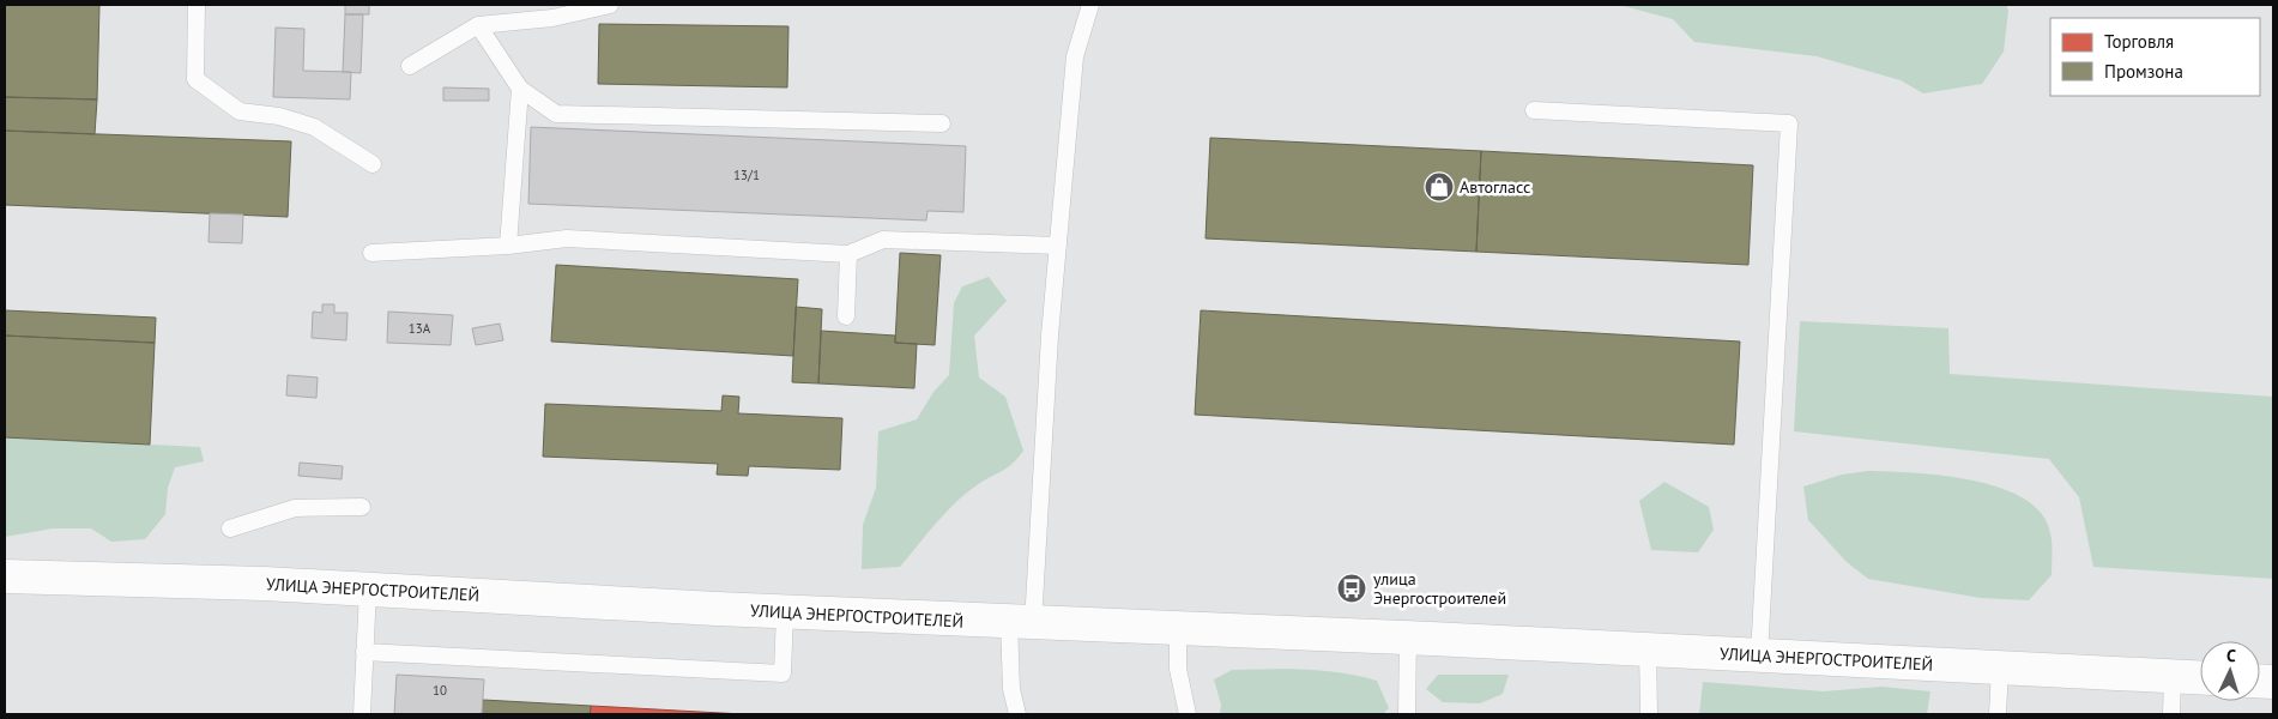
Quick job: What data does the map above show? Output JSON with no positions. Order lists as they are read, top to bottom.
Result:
{
  "streets": {
    "main road": ["УЛИЦА ЭНЕРГОСТРОИТЕЛЕЙ"]
  },
  "places": {
    "shop": ["Автогласс"],
    "bus stop": ["улица Энергостроителей"]
  },
  "house_numbers": ["13/1", "13А", "10"],
  "legend": ["Торговля", "Промзона"],
  "north": "top"
}
